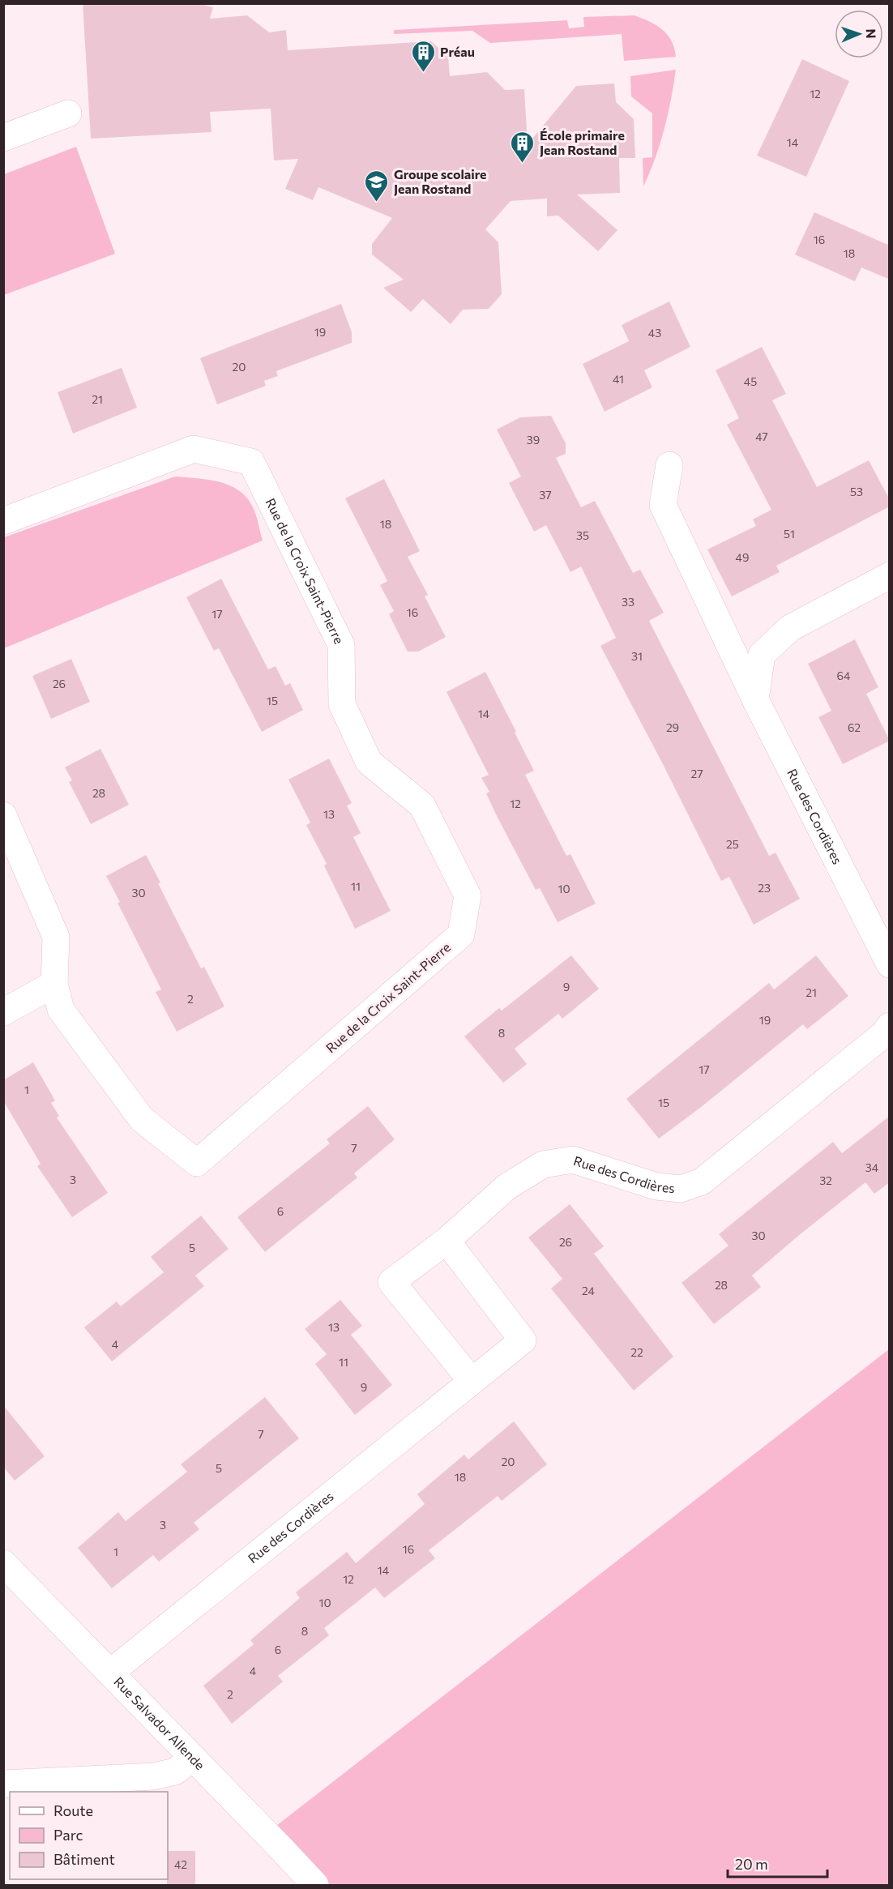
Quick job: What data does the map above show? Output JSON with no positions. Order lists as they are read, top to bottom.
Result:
{
  "streets": {
    "street": ["Rue de la Croix Saint-Pierre", "Rue des Cordières", "Rue Salvador Allende"]
  },
  "crossings": [
    ["Rue des Cordières", "Rue Salvador Allende"]
  ],
  "places": {
    "building": ["Préau", "École primaire Jean Rostand"],
    "school or university": ["Groupe scolaire Jean Rostand"]
  },
  "house_numbers": [
    "12",
    "14",
    "16",
    "18",
    "19",
    "43",
    "20",
    "41",
    "45",
    "21",
    "47",
    "39",
    "53",
    "37",
    "18",
    "51",
    "35",
    "49",
    "33",
    "16",
    "17",
    "31",
    "64",
    "26",
    "15",
    "14",
    "29",
    "62",
    "27",
    "28",
    "12",
    "13",
    "25",
    "11",
    "23",
    "10",
    "30",
    "9",
    "21",
    "2",
    "19",
    "8",
    "17",
    "1",
    "15",
    "7",
    "34",
    "3",
    "32",
    "6",
    "30",
    "26",
    "5",
    "28",
    "24",
    "13",
    "4",
    "22",
    "11",
    "9",
    "7",
    "20",
    "5",
    "18",
    "3",
    "16",
    "1",
    "14",
    "12",
    "10",
    "8",
    "6",
    "4",
    "2",
    "42"
  ],
  "legend": ["Route", "Parc", "Bâtiment"],
  "scale_bar": "20 m",
  "north": "right"
}
